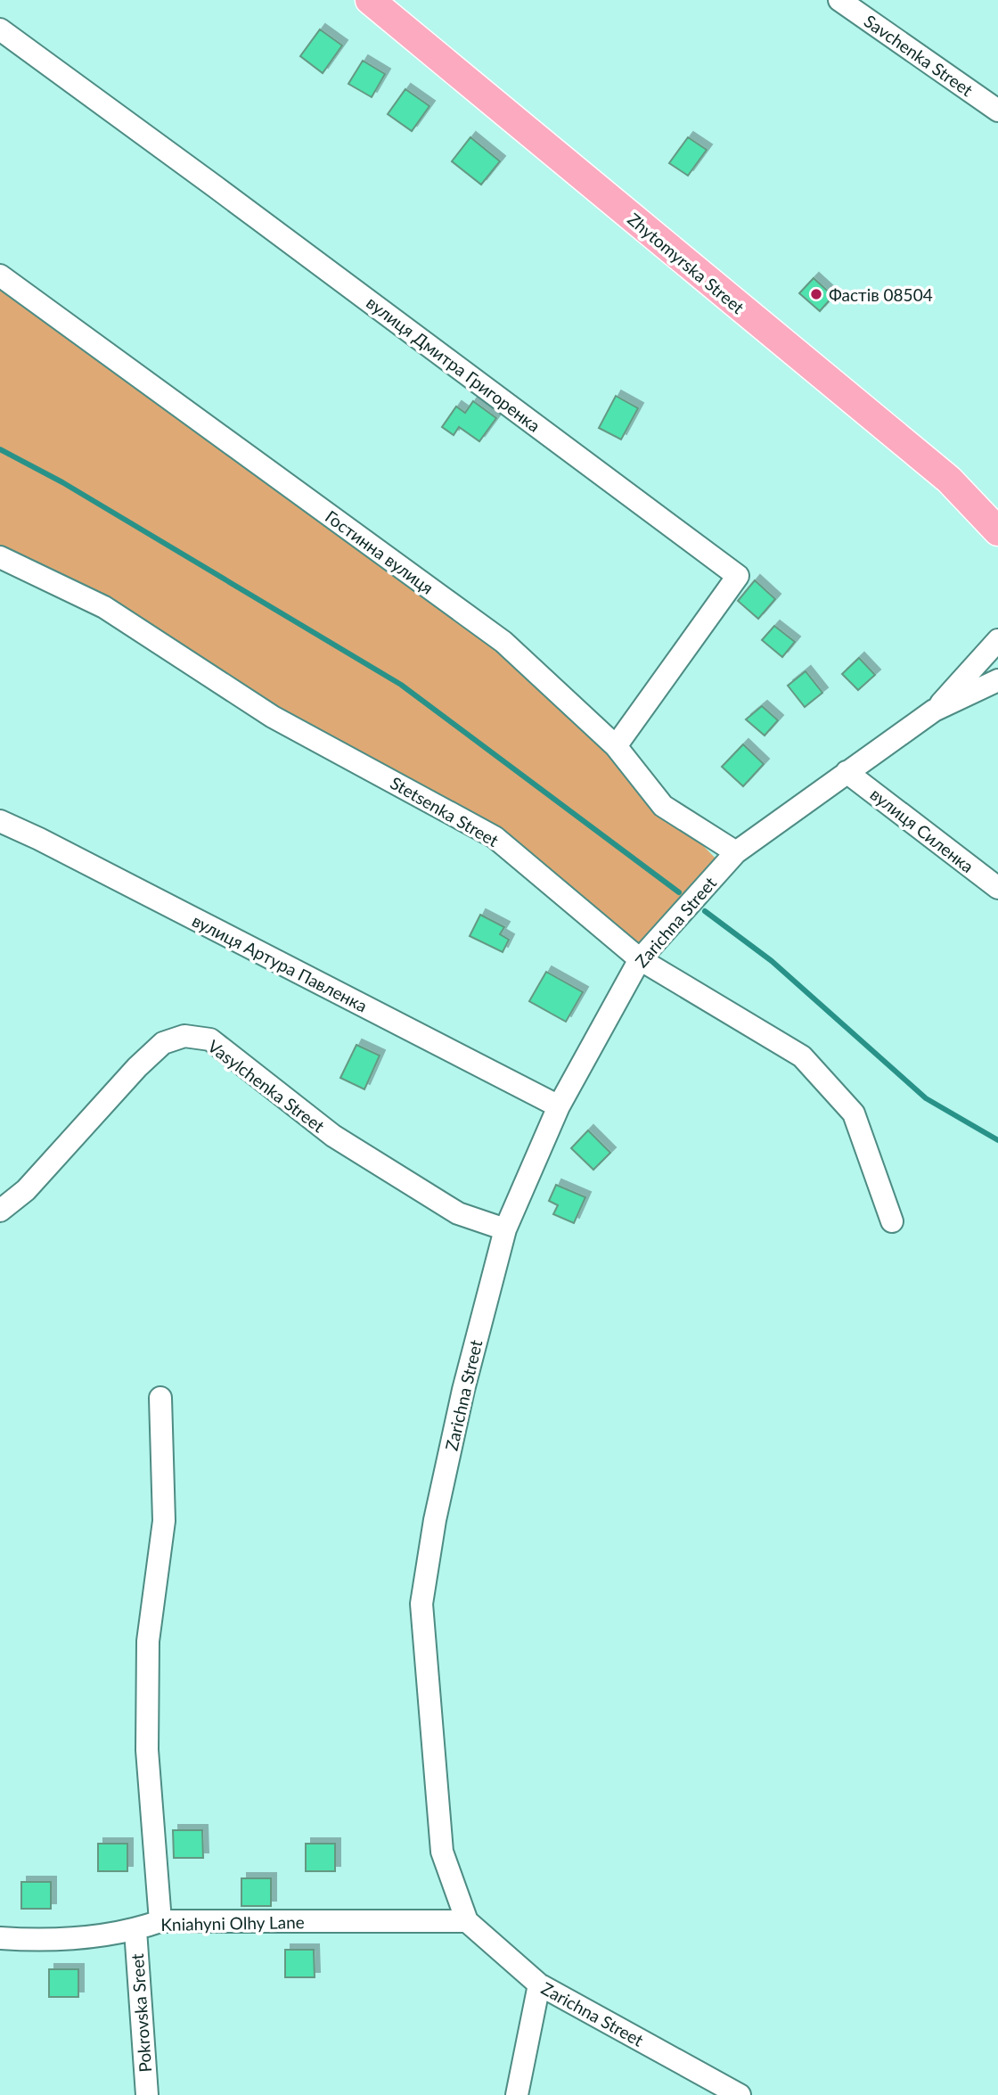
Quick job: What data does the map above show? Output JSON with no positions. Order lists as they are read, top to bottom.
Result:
{
  "streets": {
    "main road": ["Zhytomyrska Street"],
    "street": [
      "Savchenka Street",
      "вулиця Дмитра Григоренка",
      "Гостинна вулиця",
      "Stetsenka Street",
      "вулиця Силенка",
      "Zarichna Street",
      "вулиця Артура Павленка",
      "Vasylchenka Street",
      "Kniahyni Olhy Lane",
      "Pokrovska Sreet"
    ]
  },
  "crossings": [
    ["вулиця Дмитра Григоренка", "Гостинна вулиця"],
    ["Гостинна вулиця", "Zarichna Street"],
    ["Stetsenka Street", "Zarichna Street"],
    ["вулиця Силенка", "Zarichna Street"],
    ["Zarichna Street", "вулиця Артура Павленка"],
    ["Zarichna Street", "Vasylchenka Street"],
    ["Zarichna Street", "Kniahyni Olhy Lane"],
    ["Kniahyni Olhy Lane", "Pokrovska Sreet"]
  ],
  "places": ["Фастів 08504"]
}
